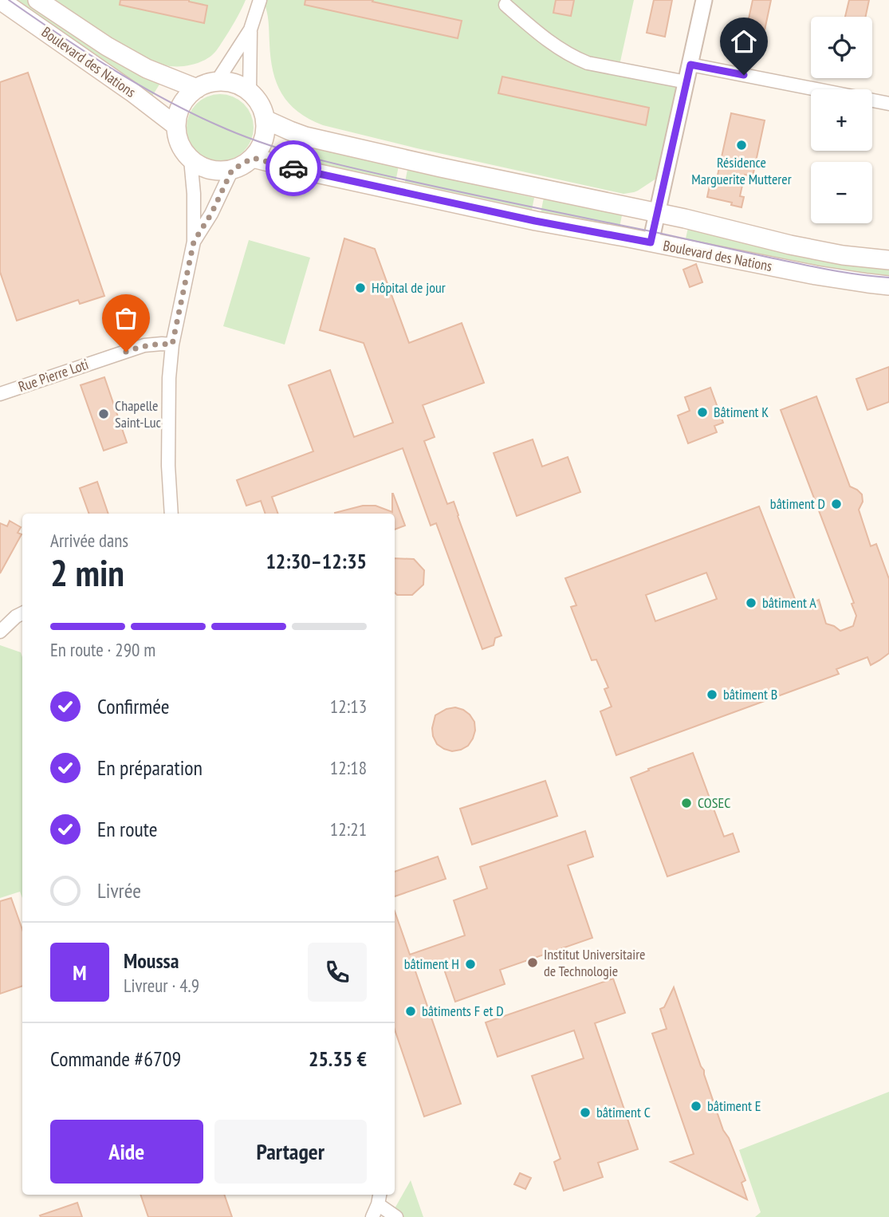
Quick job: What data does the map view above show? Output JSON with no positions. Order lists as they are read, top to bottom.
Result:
{
  "streets": {
    "main road": ["Boulevard des Nations"],
    "street": ["Rue Pierre Loti"]
  },
  "places": [
    "Résidence Marguerite Mutterer",
    "Hôpital de jour",
    "Bâtiment K",
    "Chapelle Saint-Luc",
    "bâtiment D",
    "bâtiment A",
    "bâtiment B",
    "COSEC",
    "Institut Universitaire de Technologie",
    "bâtiment H",
    "bâtiments F et D",
    "bâtiment E",
    "bâtiment C"
  ],
  "page": {
    "map_buttons": ["+", "−"],
    "heading": ["2 min", "Arrivée dans", "12:30–12:35"],
    "panel": [
      "Moussa",
      "Livreur · 4.9",
      "Commande #6709",
      "25.35 €"
    ],
    "bar": "En route · 290 m",
    "list": [
      ["Confirmée", "12:13"],
      ["En préparation", "12:18"],
      ["En route", "12:21"],
      "Livrée"
    ],
    "round": "M",
    "buttons": ["Aide", "Partager"]
  }
}
